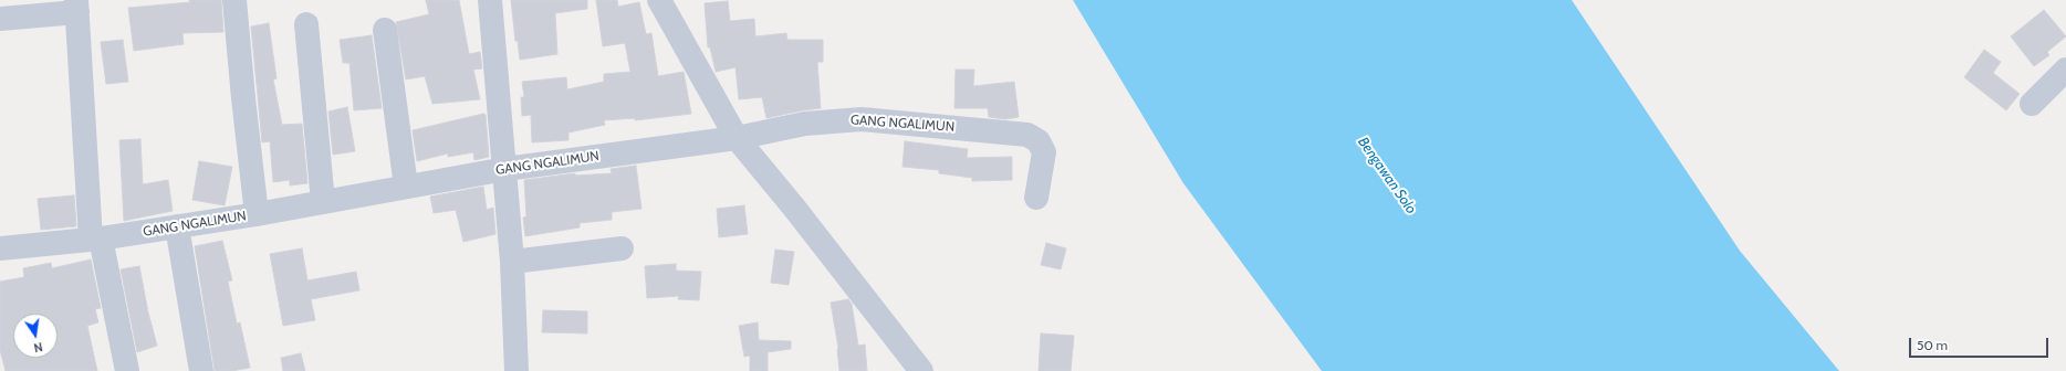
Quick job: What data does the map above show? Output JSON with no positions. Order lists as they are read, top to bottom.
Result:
{
  "streets": {
    "street": ["GANG NGALIMUN"]
  },
  "water": ["Bengawan Solo"],
  "scale_bar": "50 m",
  "north": "bottom"
}
